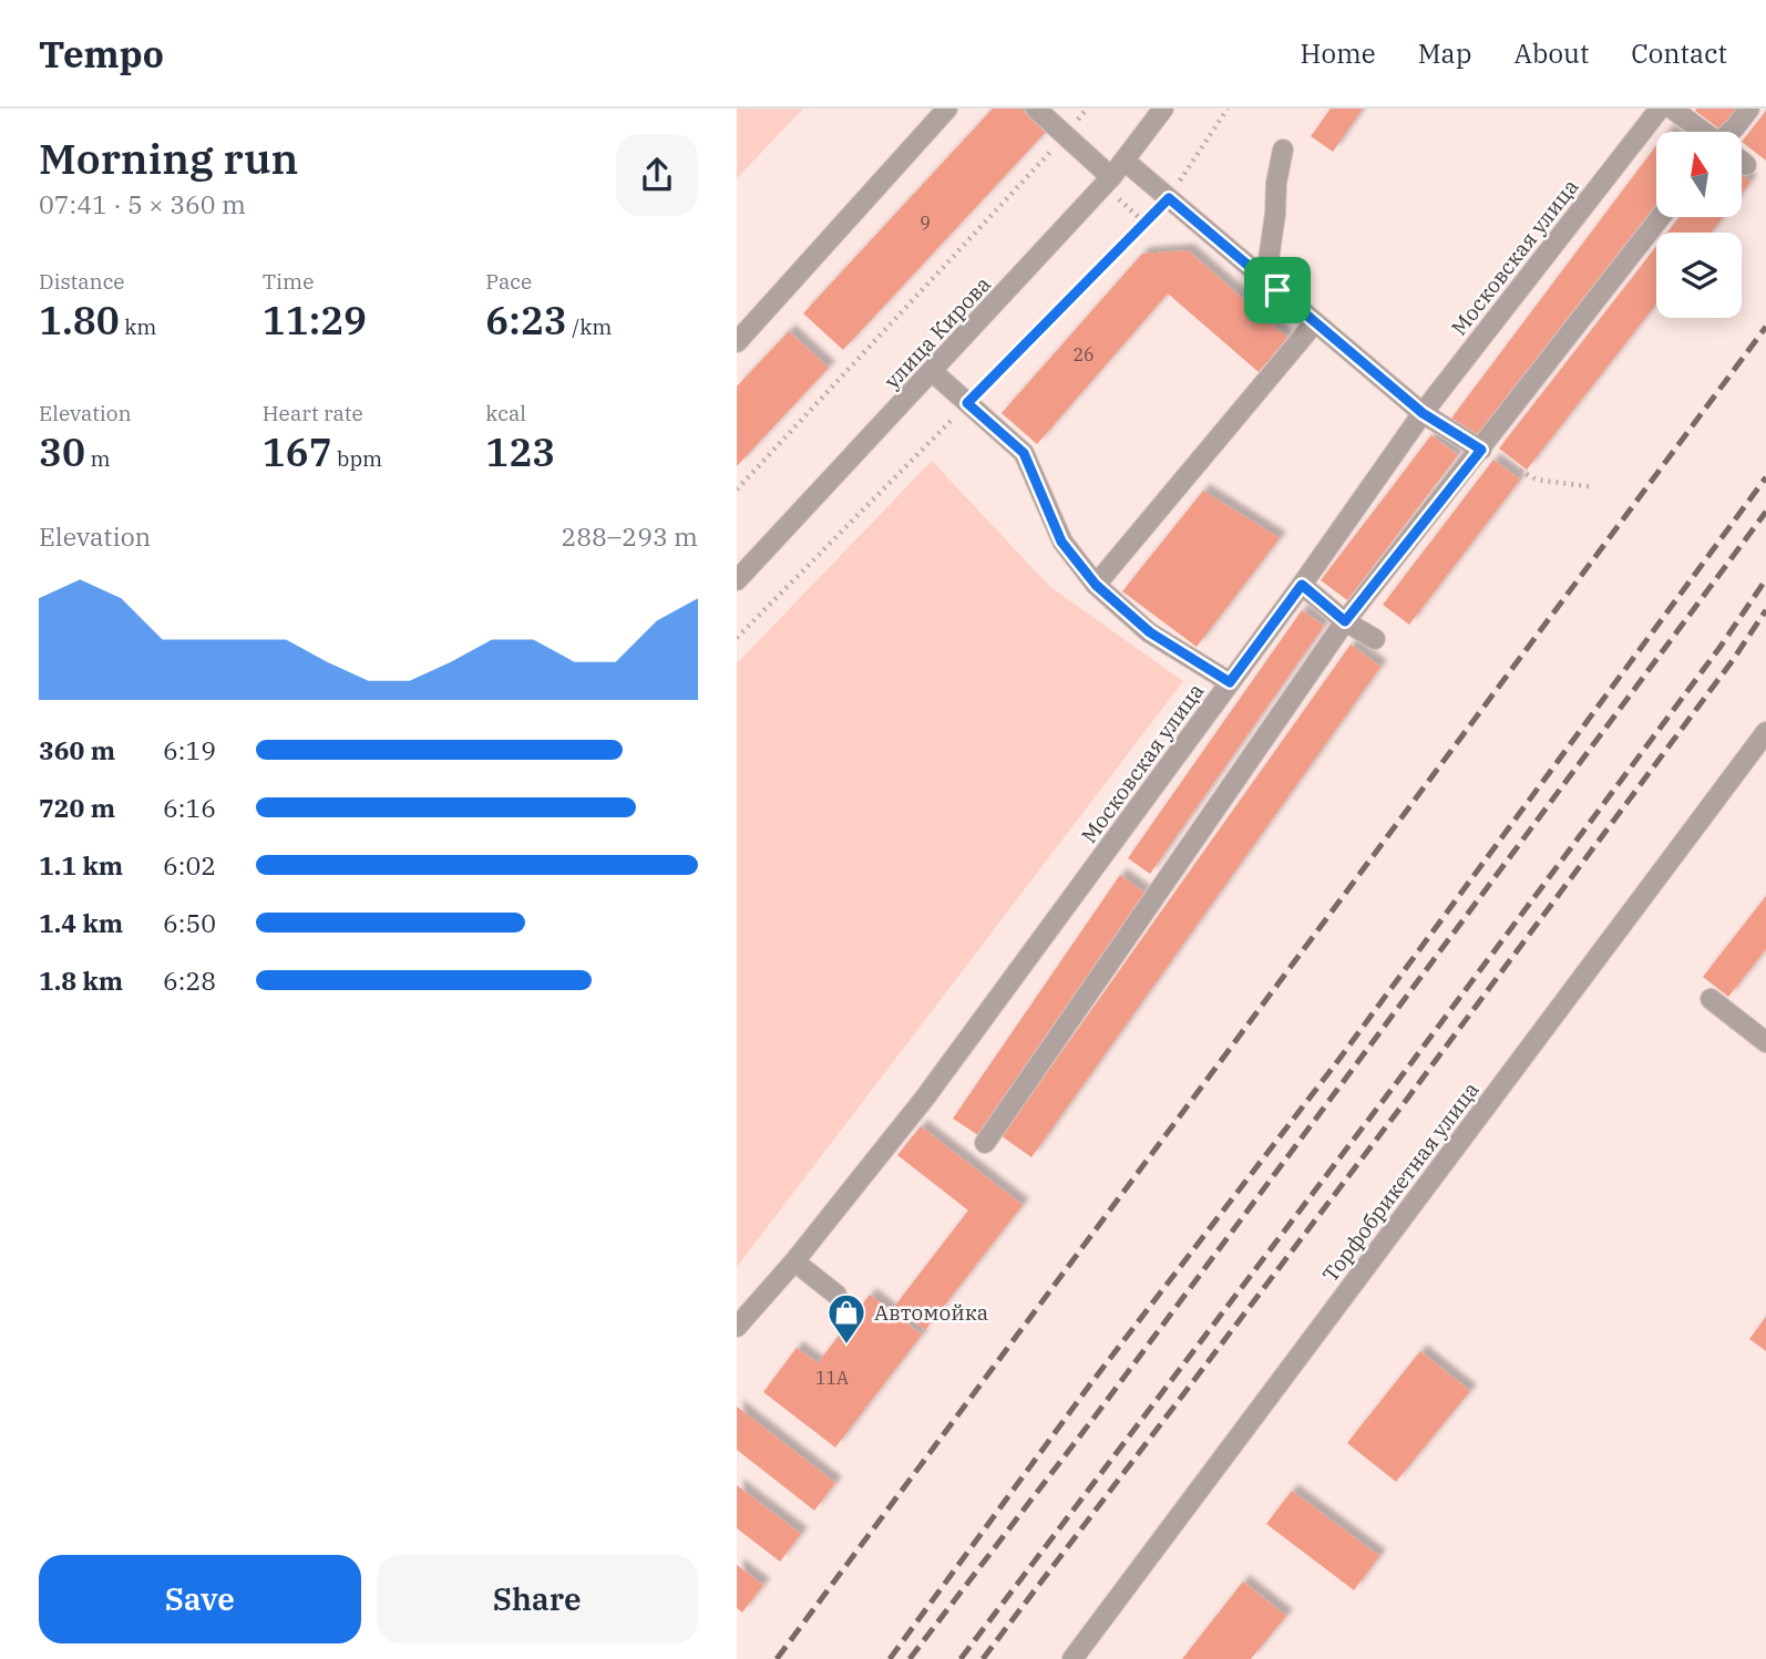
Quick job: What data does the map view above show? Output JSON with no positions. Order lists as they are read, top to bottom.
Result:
{
  "streets": {
    "street": ["Московская улица", "улица Кирова", "Торфобрикетная улица"]
  },
  "places": {
    "shop": ["Автомойка"]
  },
  "house_numbers": ["9", "26", "11А"],
  "north": "top",
  "page": {
    "header": "Tempo",
    "nav": [
      "Home",
      "Map",
      "About",
      "Contact"
    ],
    "heading": ["Morning run", "07:41 · 5 × 360 m"],
    "stats": [
      ["Distance", "1.80 km"],
      ["Time", "11:29"],
      ["Pace", "6:23 /km"],
      ["Elevation", "30 m"],
      ["Heart rate", "167 bpm"],
      ["kcal", "123"]
    ],
    "chart": ["Elevation", "288–293 m"],
    "list": [
      {
        "name": "360 m",
        "note": "6:19"
      },
      {
        "name": "720 m",
        "note": "6:16"
      },
      {
        "name": "1.1 km",
        "note": "6:02"
      },
      {
        "name": "1.4 km",
        "note": "6:50"
      },
      {
        "name": "1.8 km",
        "note": "6:28"
      }
    ],
    "buttons": ["Save", "Share"]
  }
}
